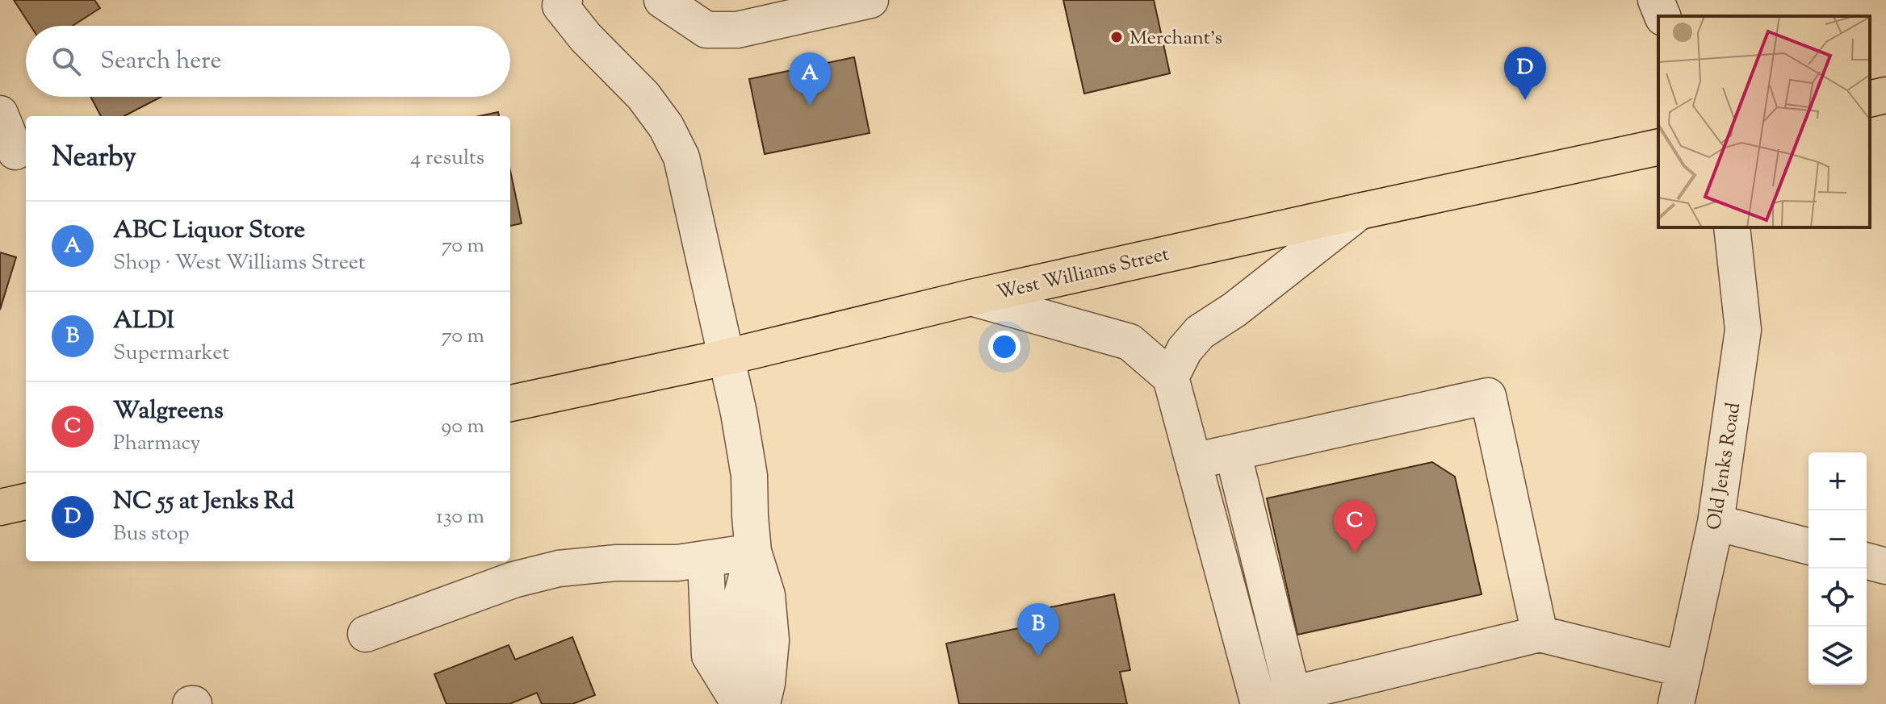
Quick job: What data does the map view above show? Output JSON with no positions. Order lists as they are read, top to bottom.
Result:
{
  "streets": {
    "main road": ["West Williams Street"],
    "street": ["Old Jenks Road"]
  },
  "places": ["Merchant's"],
  "page": {
    "search": "Search here",
    "pins": [
      "D",
      "A",
      "C",
      "B"
    ],
    "heading": ["Nearby", "4 results"],
    "list": [
      {
        "mark": "A",
        "name": "ABC Liquor Store",
        "note": "Shop · West Williams Street",
        "value": "70 m"
      },
      {
        "mark": "B",
        "name": "ALDI",
        "note": "Supermarket",
        "value": "70 m"
      },
      {
        "mark": "C",
        "name": "Walgreens",
        "note": "Pharmacy",
        "value": "90 m"
      },
      {
        "mark": "D",
        "name": "NC 55 at Jenks Rd",
        "note": "Bus stop",
        "value": "130 m"
      }
    ],
    "map_buttons": ["+", "−"]
  }
}
